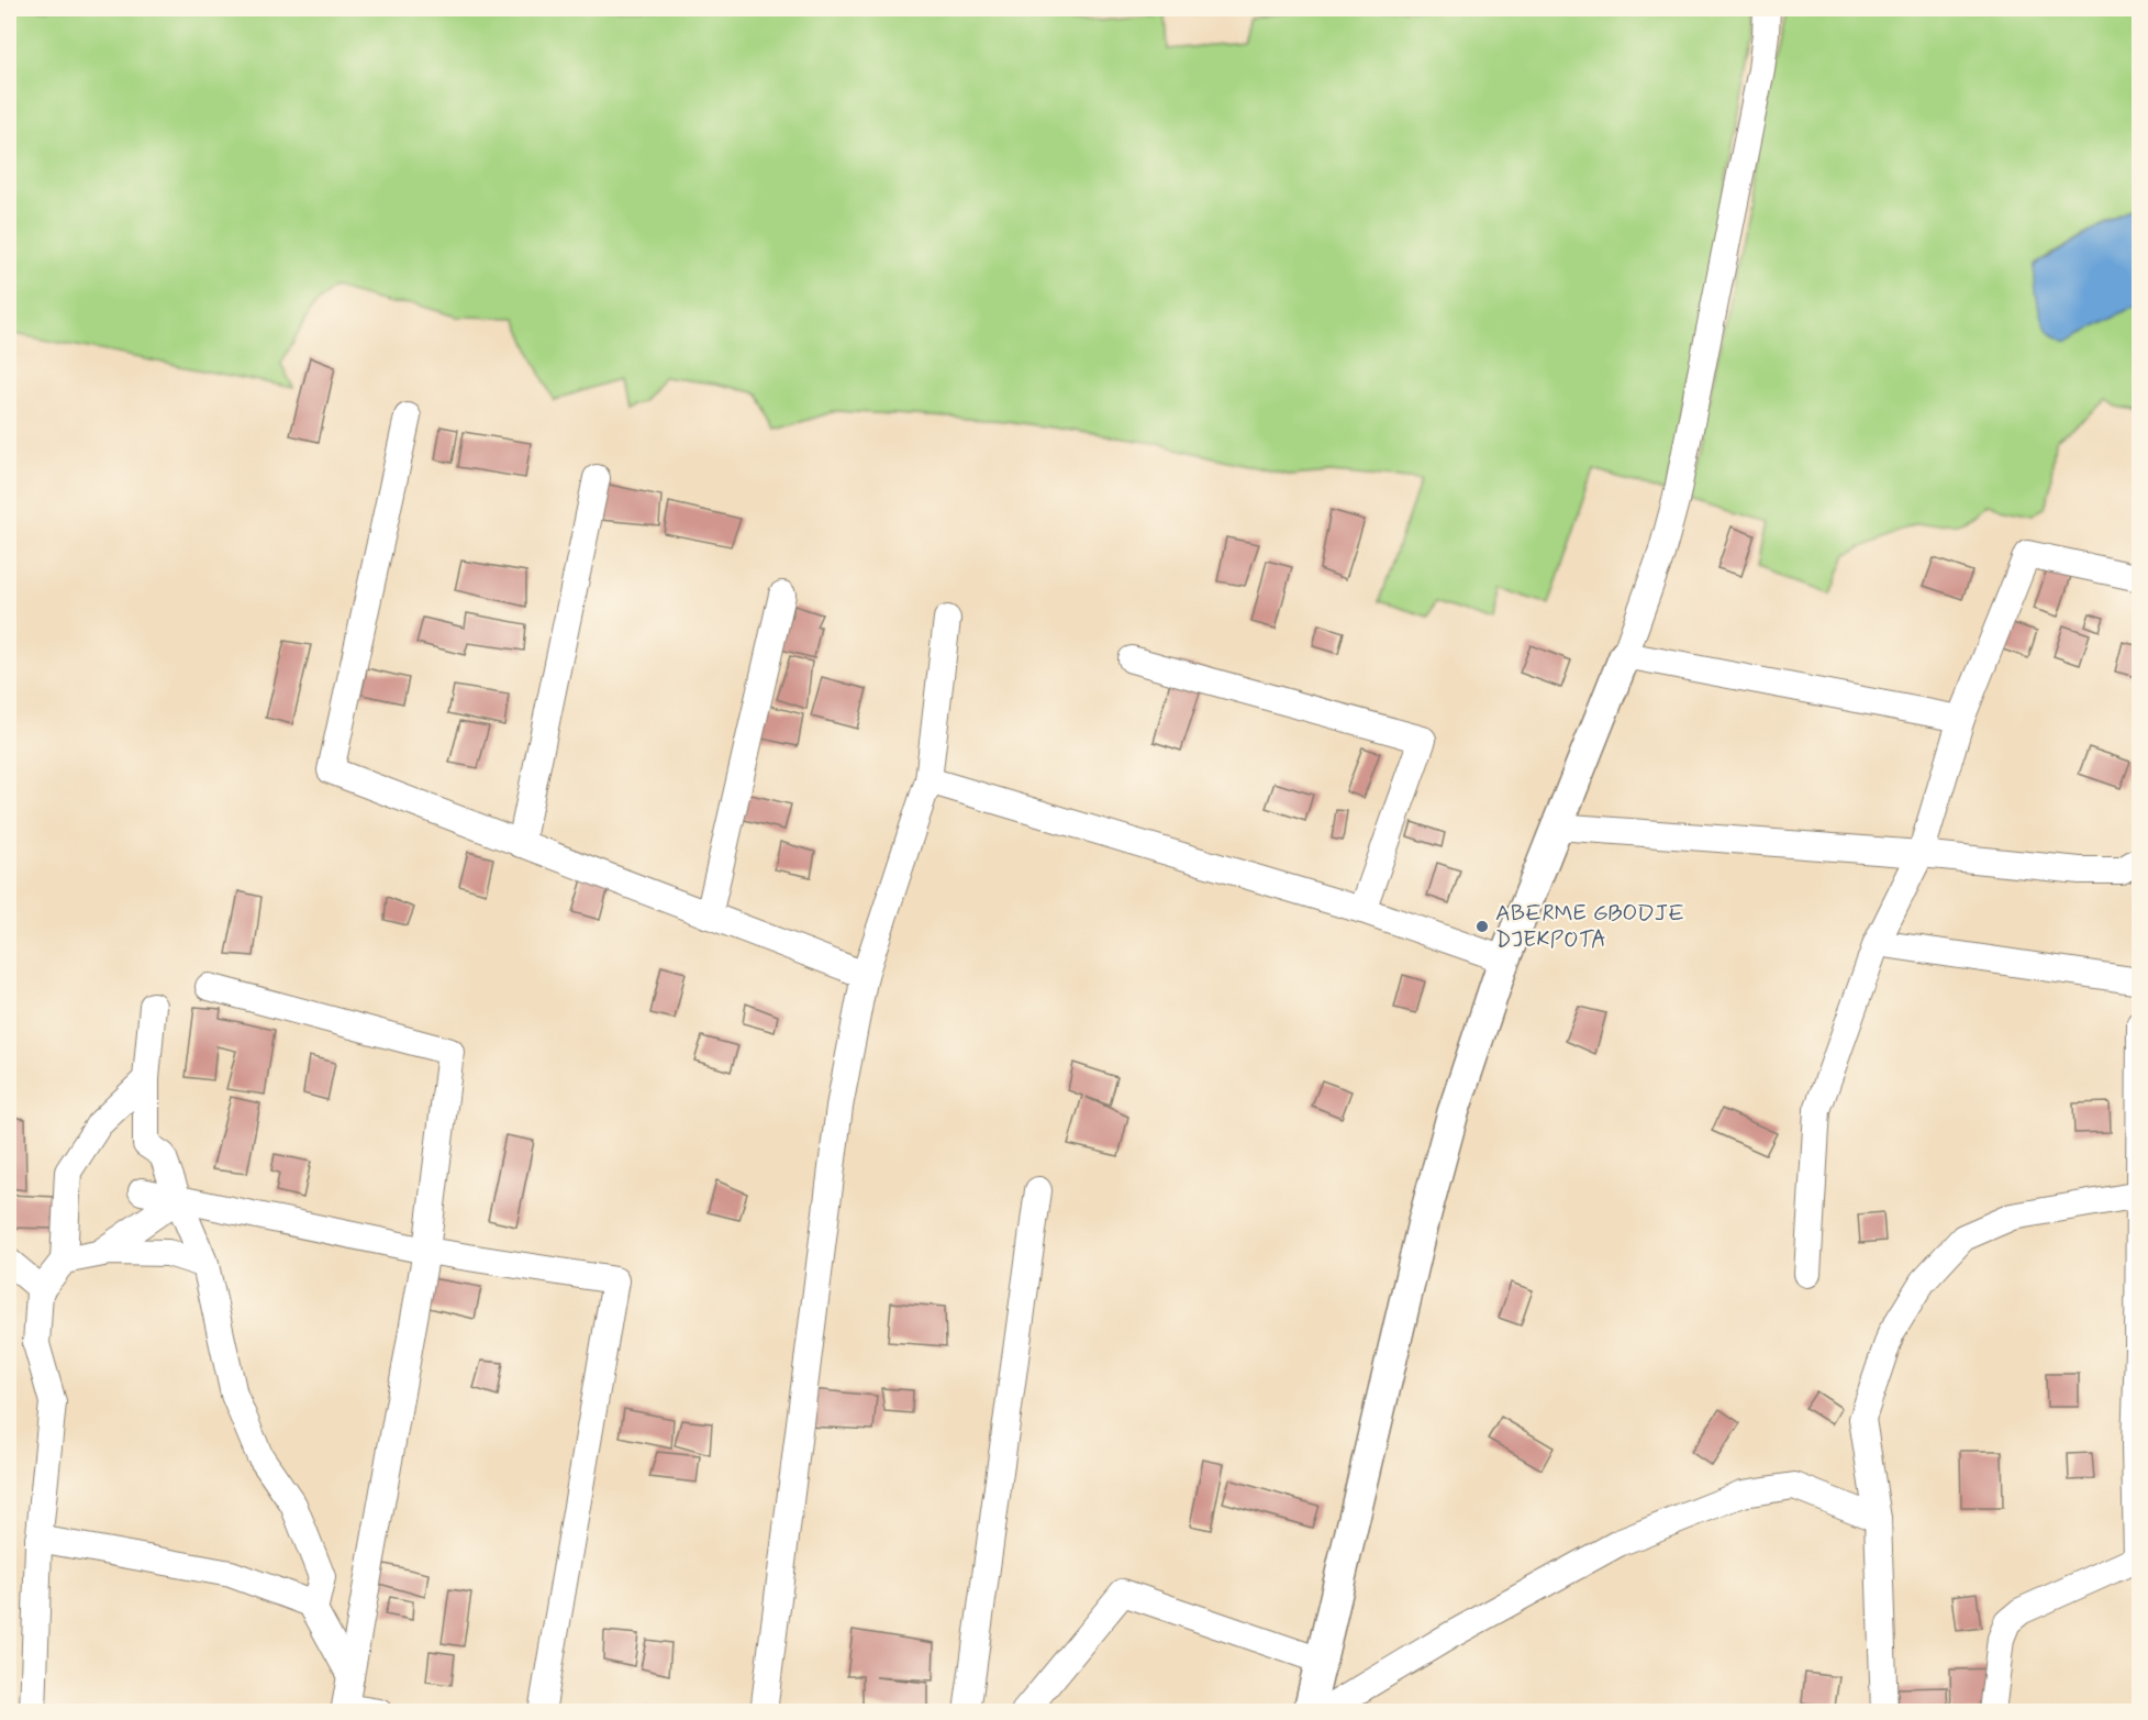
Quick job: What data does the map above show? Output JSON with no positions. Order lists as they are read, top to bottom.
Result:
{
  "places": ["ABERME GBODJE DJEKPOTA"]
}
